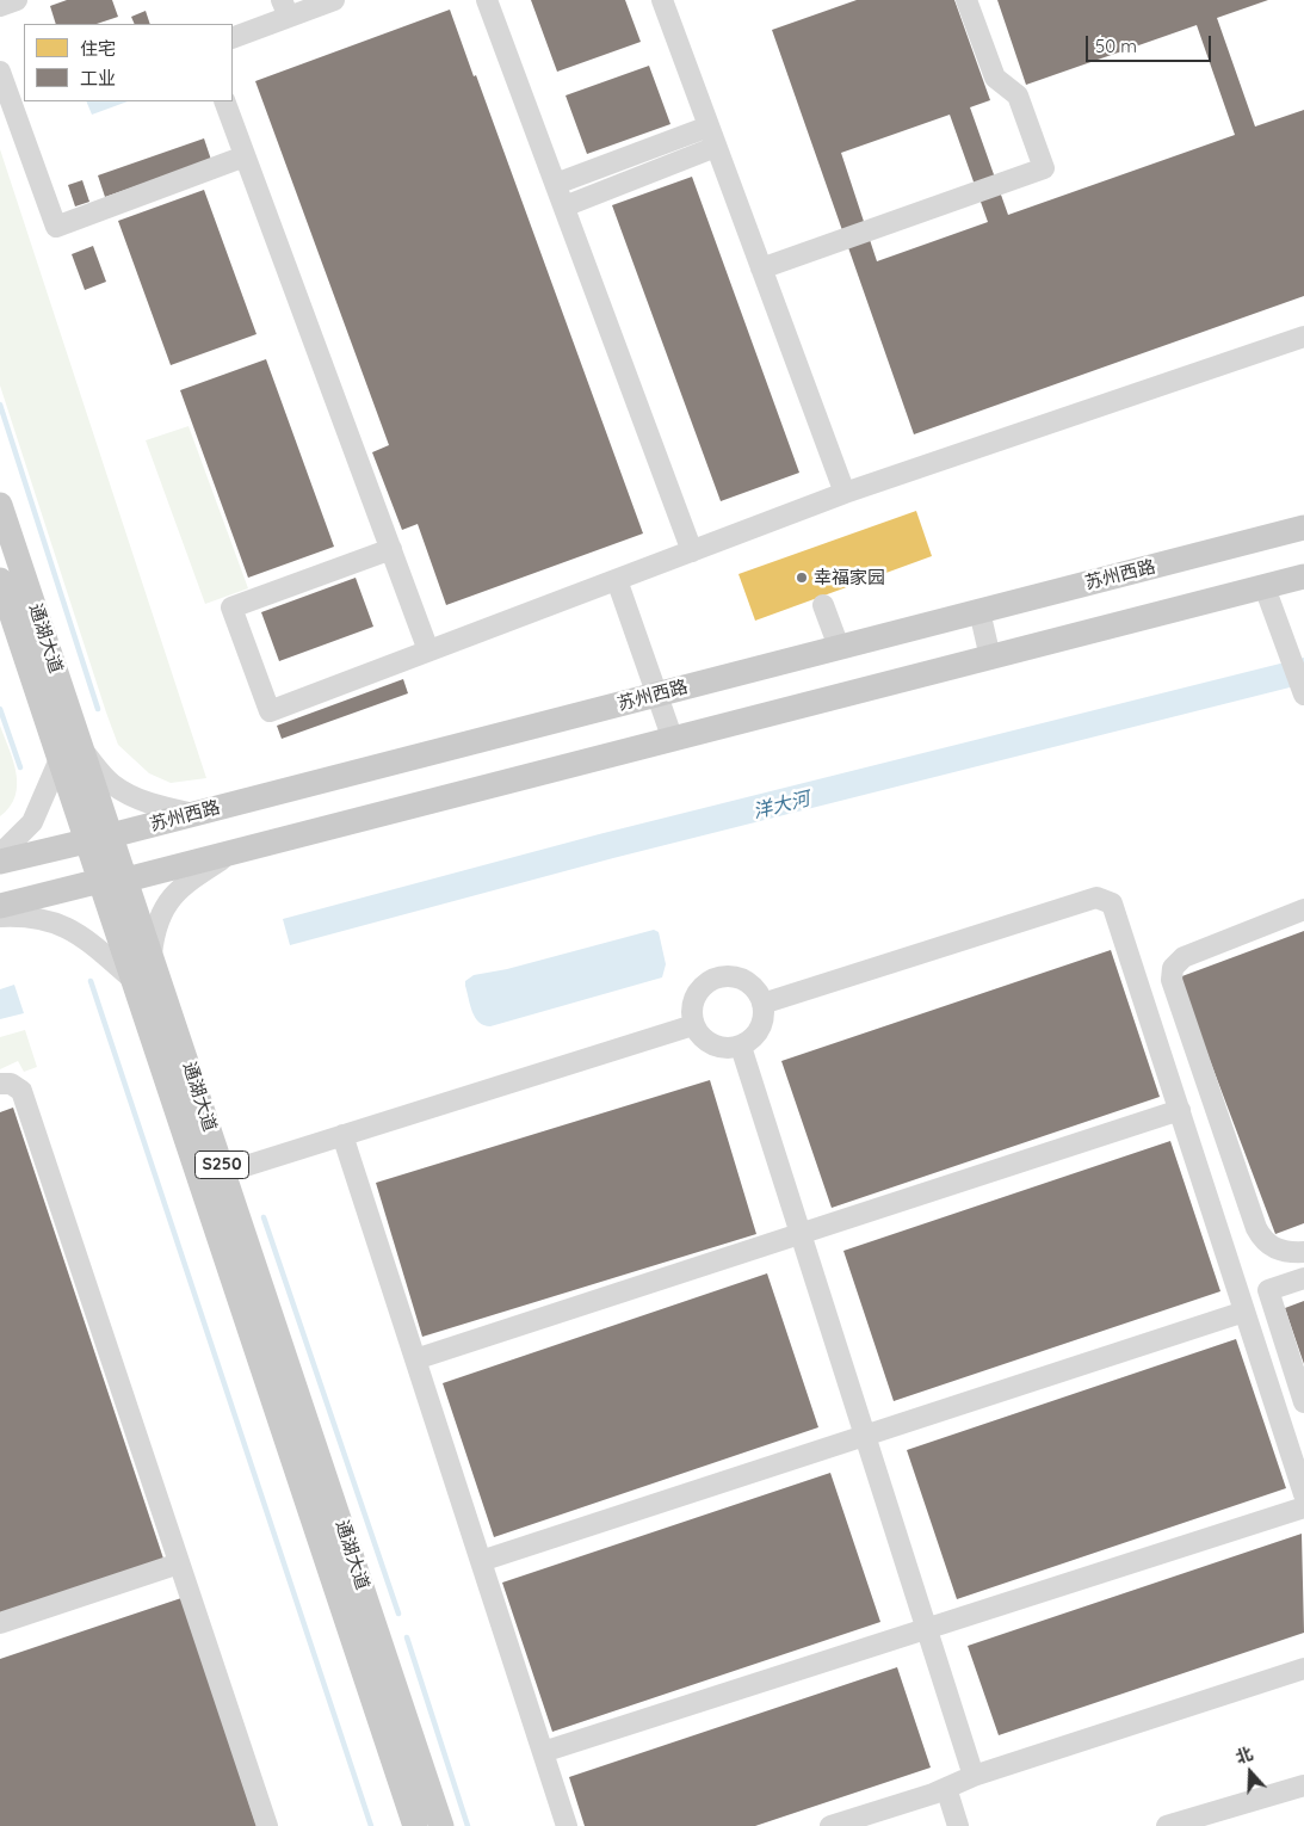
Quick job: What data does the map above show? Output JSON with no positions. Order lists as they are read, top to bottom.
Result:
{
  "streets": {
    "main road": ["苏州西路", "通湖大道", "S250"]
  },
  "crossings": [
    ["苏州西路", "通湖大道"]
  ],
  "water": ["洋大河"],
  "places": ["幸福家园"],
  "legend": ["住宅", "工业"],
  "scale_bar": "50 m",
  "north": "top"
}
